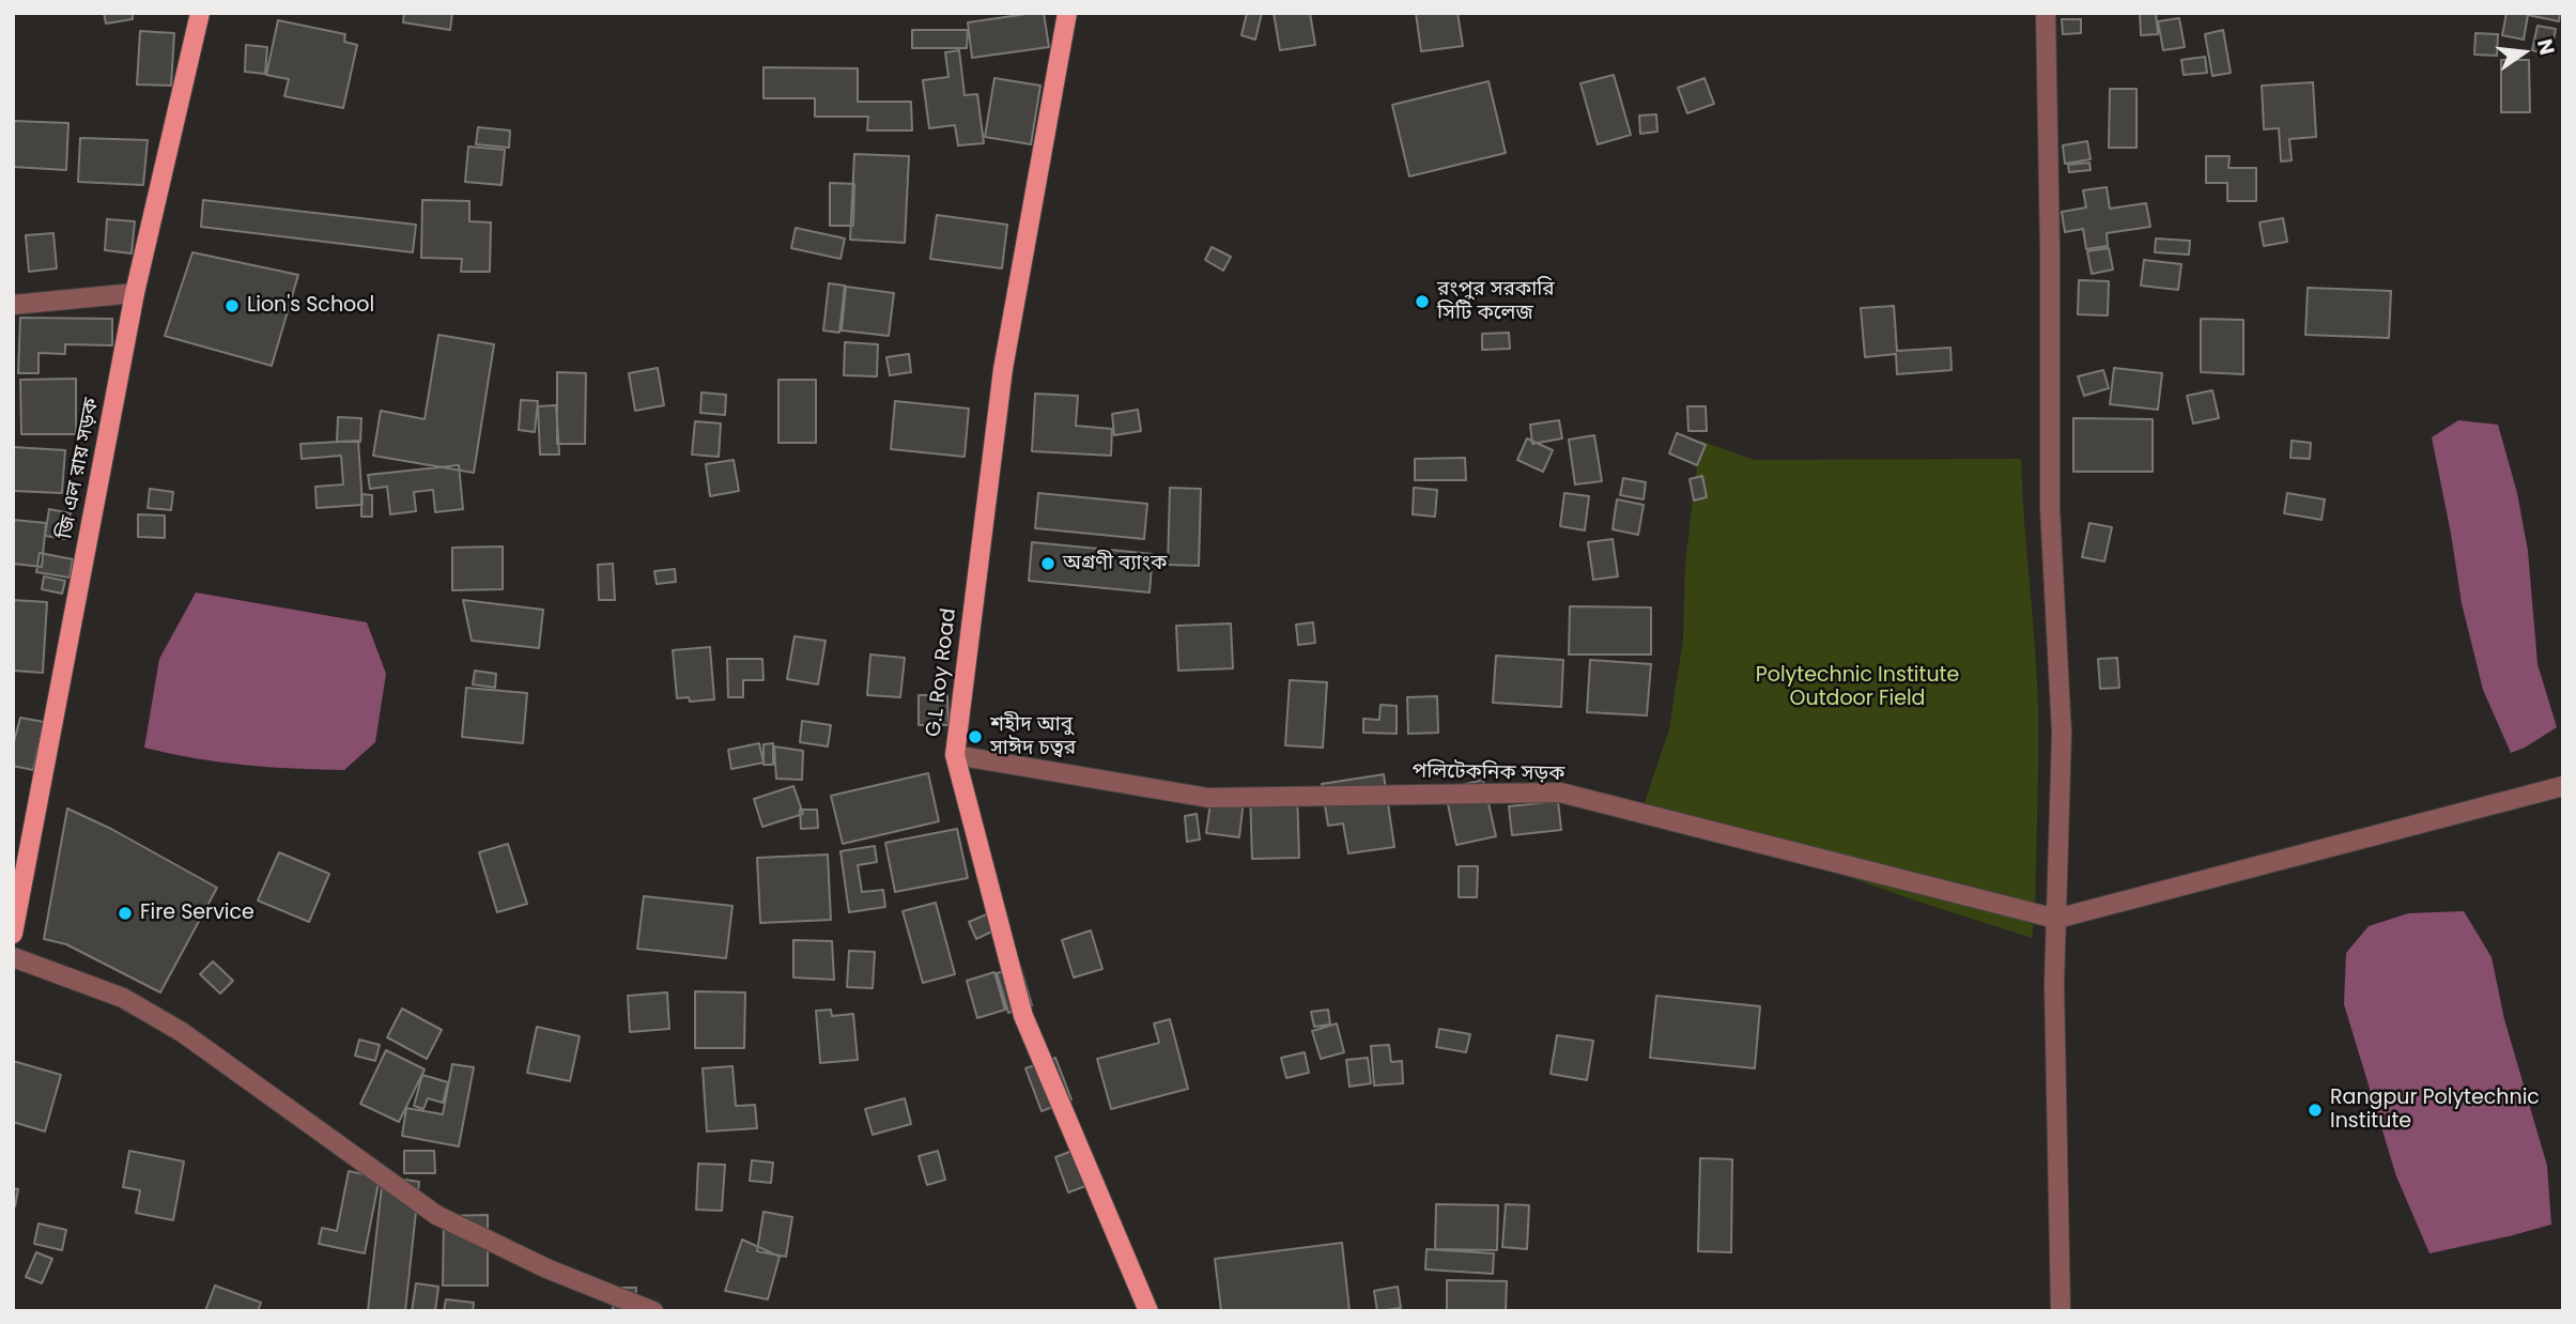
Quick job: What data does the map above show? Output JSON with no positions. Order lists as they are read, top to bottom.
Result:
{
  "streets": {
    "main road": ["জি এল রায় সড়ক", "G.L Roy Road"],
    "street": ["পলিটেকনিক সড়ক"]
  },
  "crossings": [
    ["G.L Roy Road", "পলিটেকনিক সড়ক"]
  ],
  "parks": ["Polytechnic Institute Outdoor Field"],
  "places": [
    "রংপুর সরকারি সিটি কলেজ",
    "Lion's School",
    "অগ্রণী ব্যাংক",
    "শহীদ আবু সাঈদ চত্বর",
    "Fire Service",
    "Rangpur Polytechnic Institute"
  ],
  "north": "right"
}
